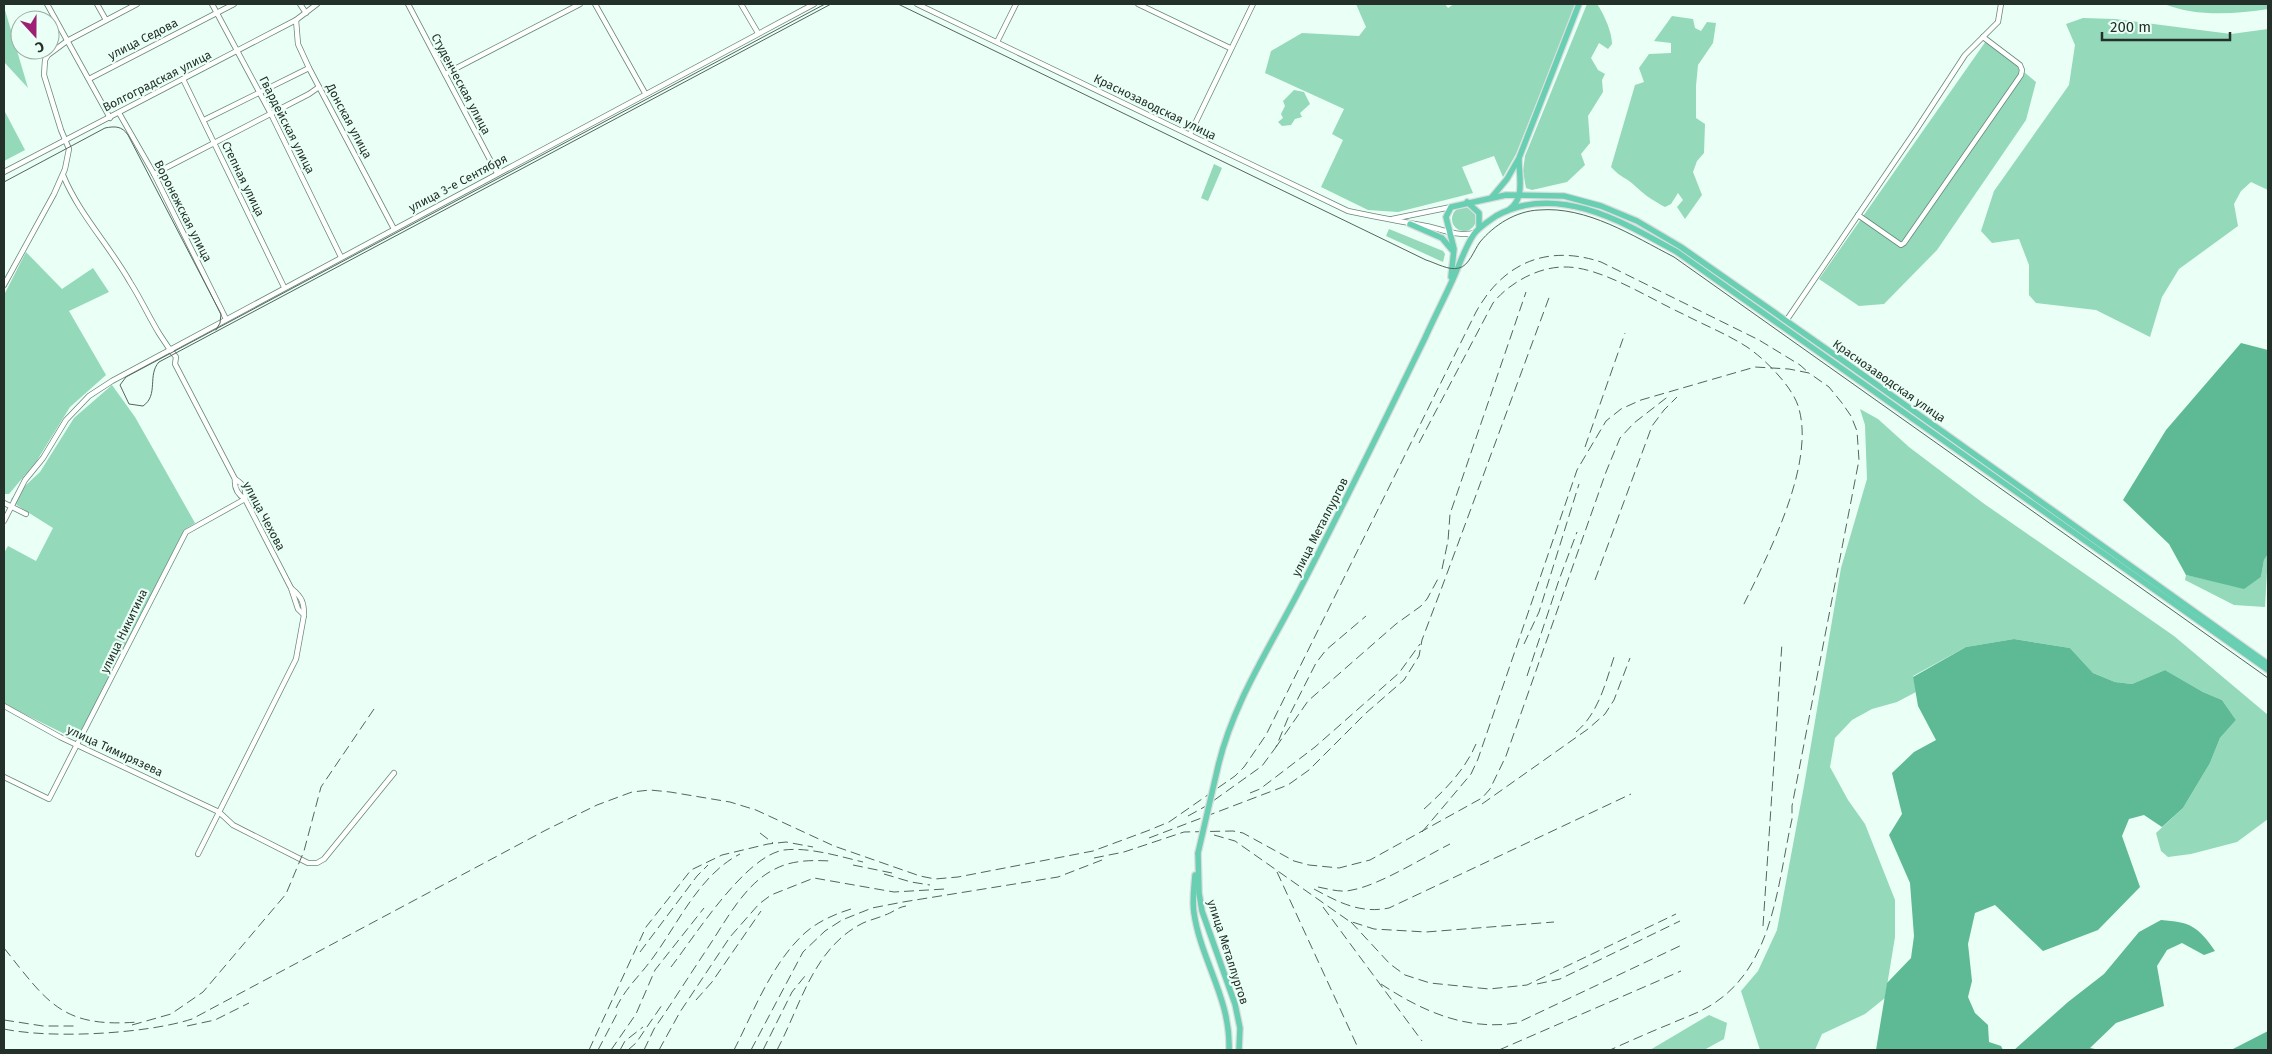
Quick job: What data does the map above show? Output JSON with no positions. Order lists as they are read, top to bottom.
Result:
{
  "streets": {
    "main road": ["Краснозаводская улица", "улица Металлургов"],
    "street": [
      "улица Седова",
      "Волгоградская улица",
      "Студенческая улица",
      "Донская улица",
      "Гвардейская улица",
      "Степная улица",
      "улица 3-е Сентября",
      "Воронежская улица",
      "улица Чехова",
      "улица Никитина",
      "улица Тимирязева"
    ]
  },
  "crossings": [
    ["улица Седова", "Гвардейская улица"],
    ["Волгоградская улица", "Донская улица"],
    ["Волгоградская улица", "Гвардейская улица"],
    ["Волгоградская улица", "Степная улица"],
    ["Волгоградская улица", "Воронежская улица"],
    ["Студенческая улица", "улица 3-е Сентября"],
    ["Донская улица", "улица 3-е Сентября"],
    ["Гвардейская улица", "улица 3-е Сентября"],
    ["Степная улица", "улица 3-е Сентября"],
    ["улица 3-е Сентября", "Воронежская улица"],
    ["улица 3-е Сентября", "улица Чехова"],
    ["улица Чехова", "улица Никитина"],
    ["улица Чехова", "улица Тимирязева"],
    ["улица Никитина", "улица Тимирязева"]
  ],
  "scale_bar": "200 m",
  "north": "bottom"
}
